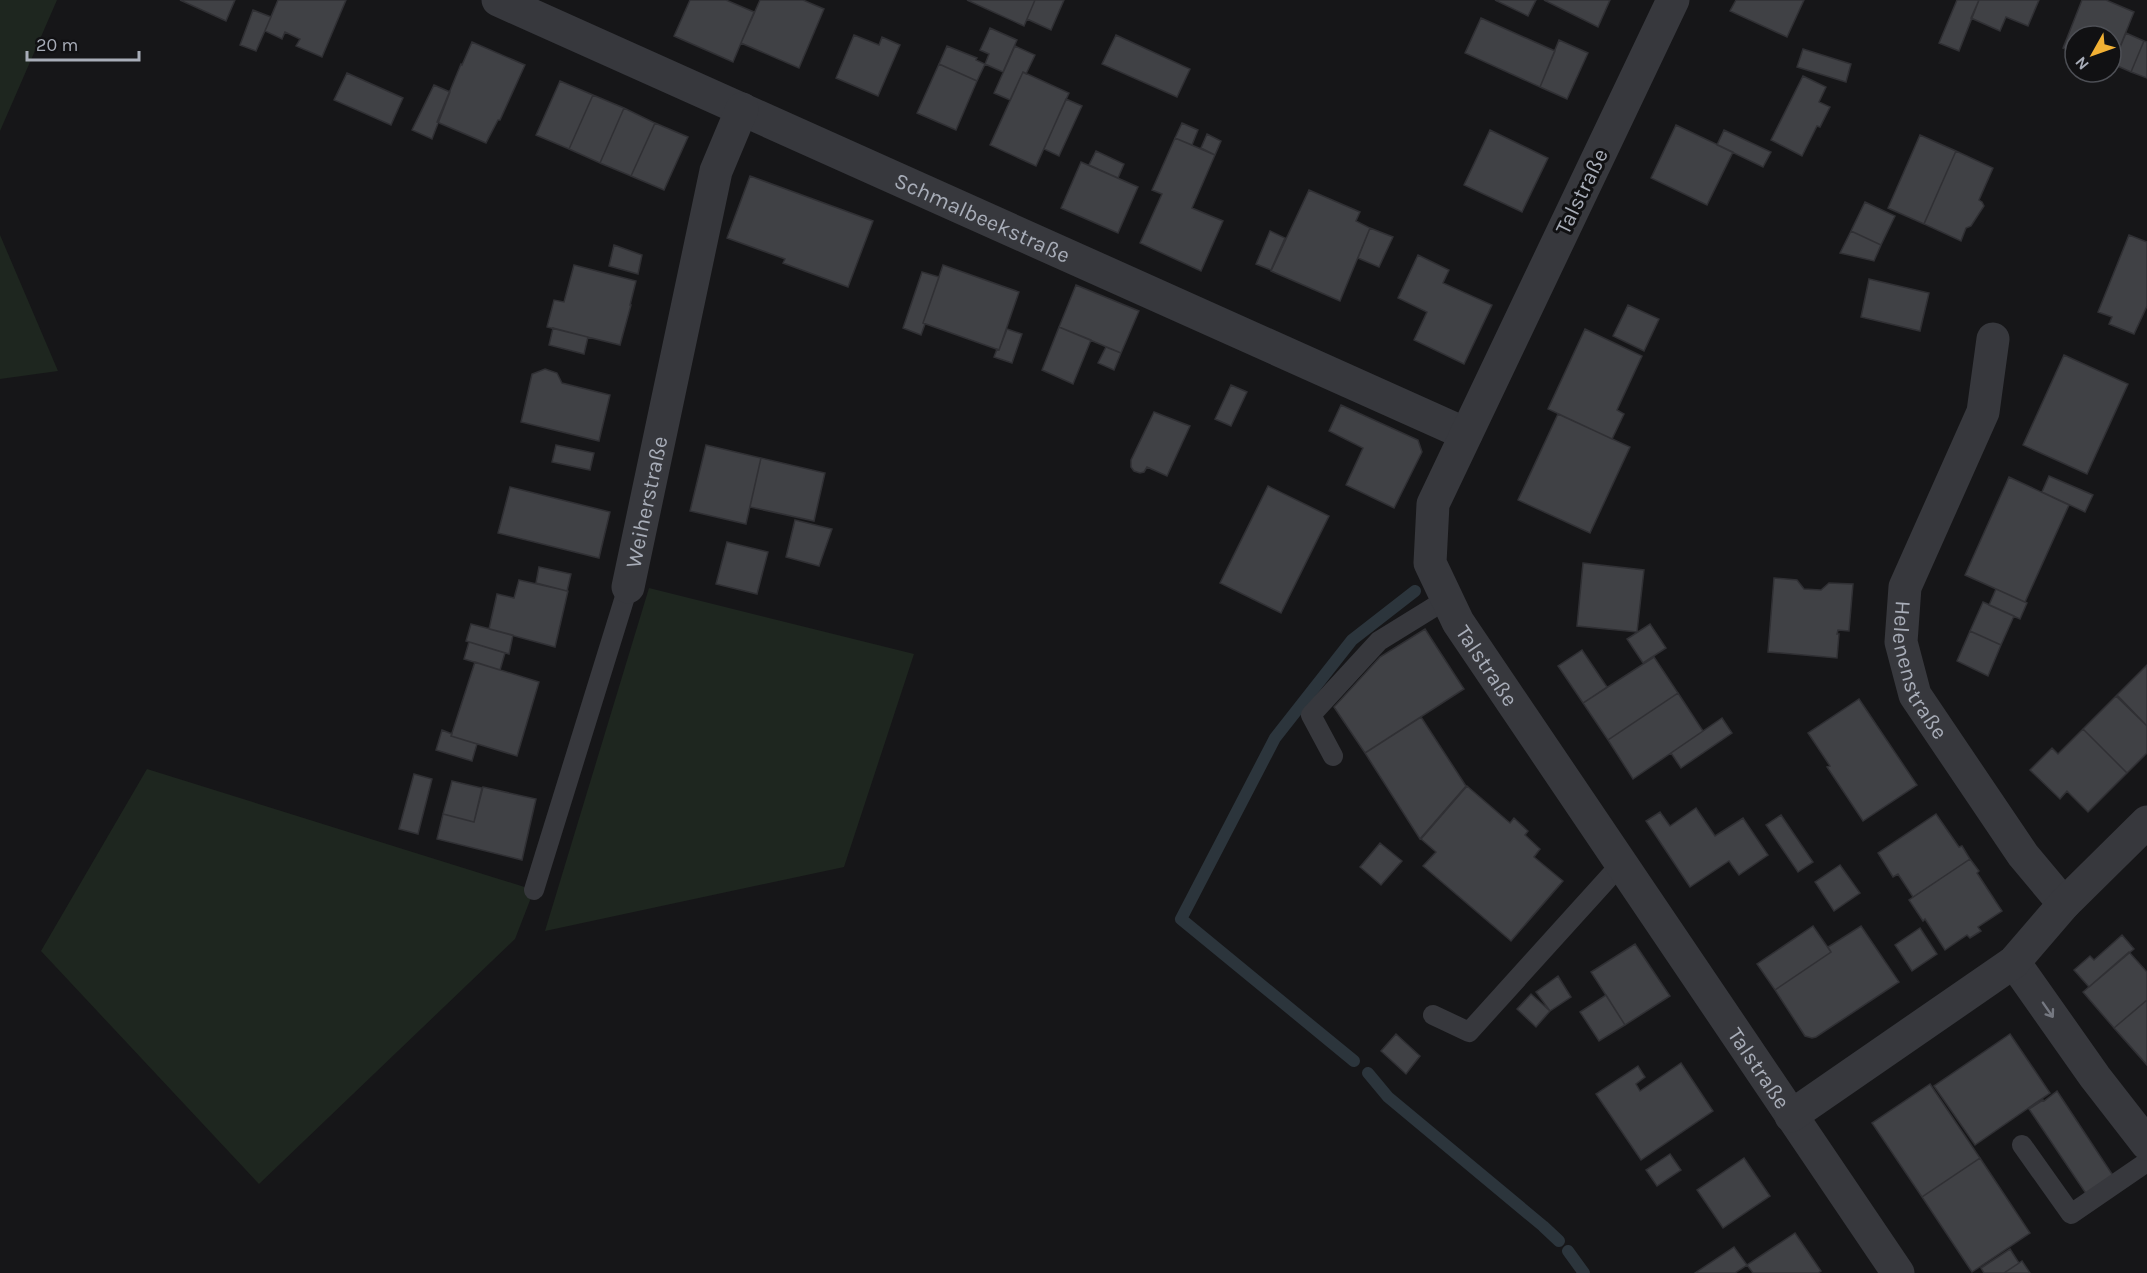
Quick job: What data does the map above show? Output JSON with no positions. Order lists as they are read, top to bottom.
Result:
{
  "streets": {
    "street": [
      "Talstraße",
      "Schmalbeekstraße",
      "Weiherstraße",
      "Helenenstraße"
    ]
  },
  "crossings": [
    ["Talstraße", "Schmalbeekstraße"],
    ["Schmalbeekstraße", "Weiherstraße"]
  ],
  "scale_bar": "20 m",
  "north": "bottom left"
}
